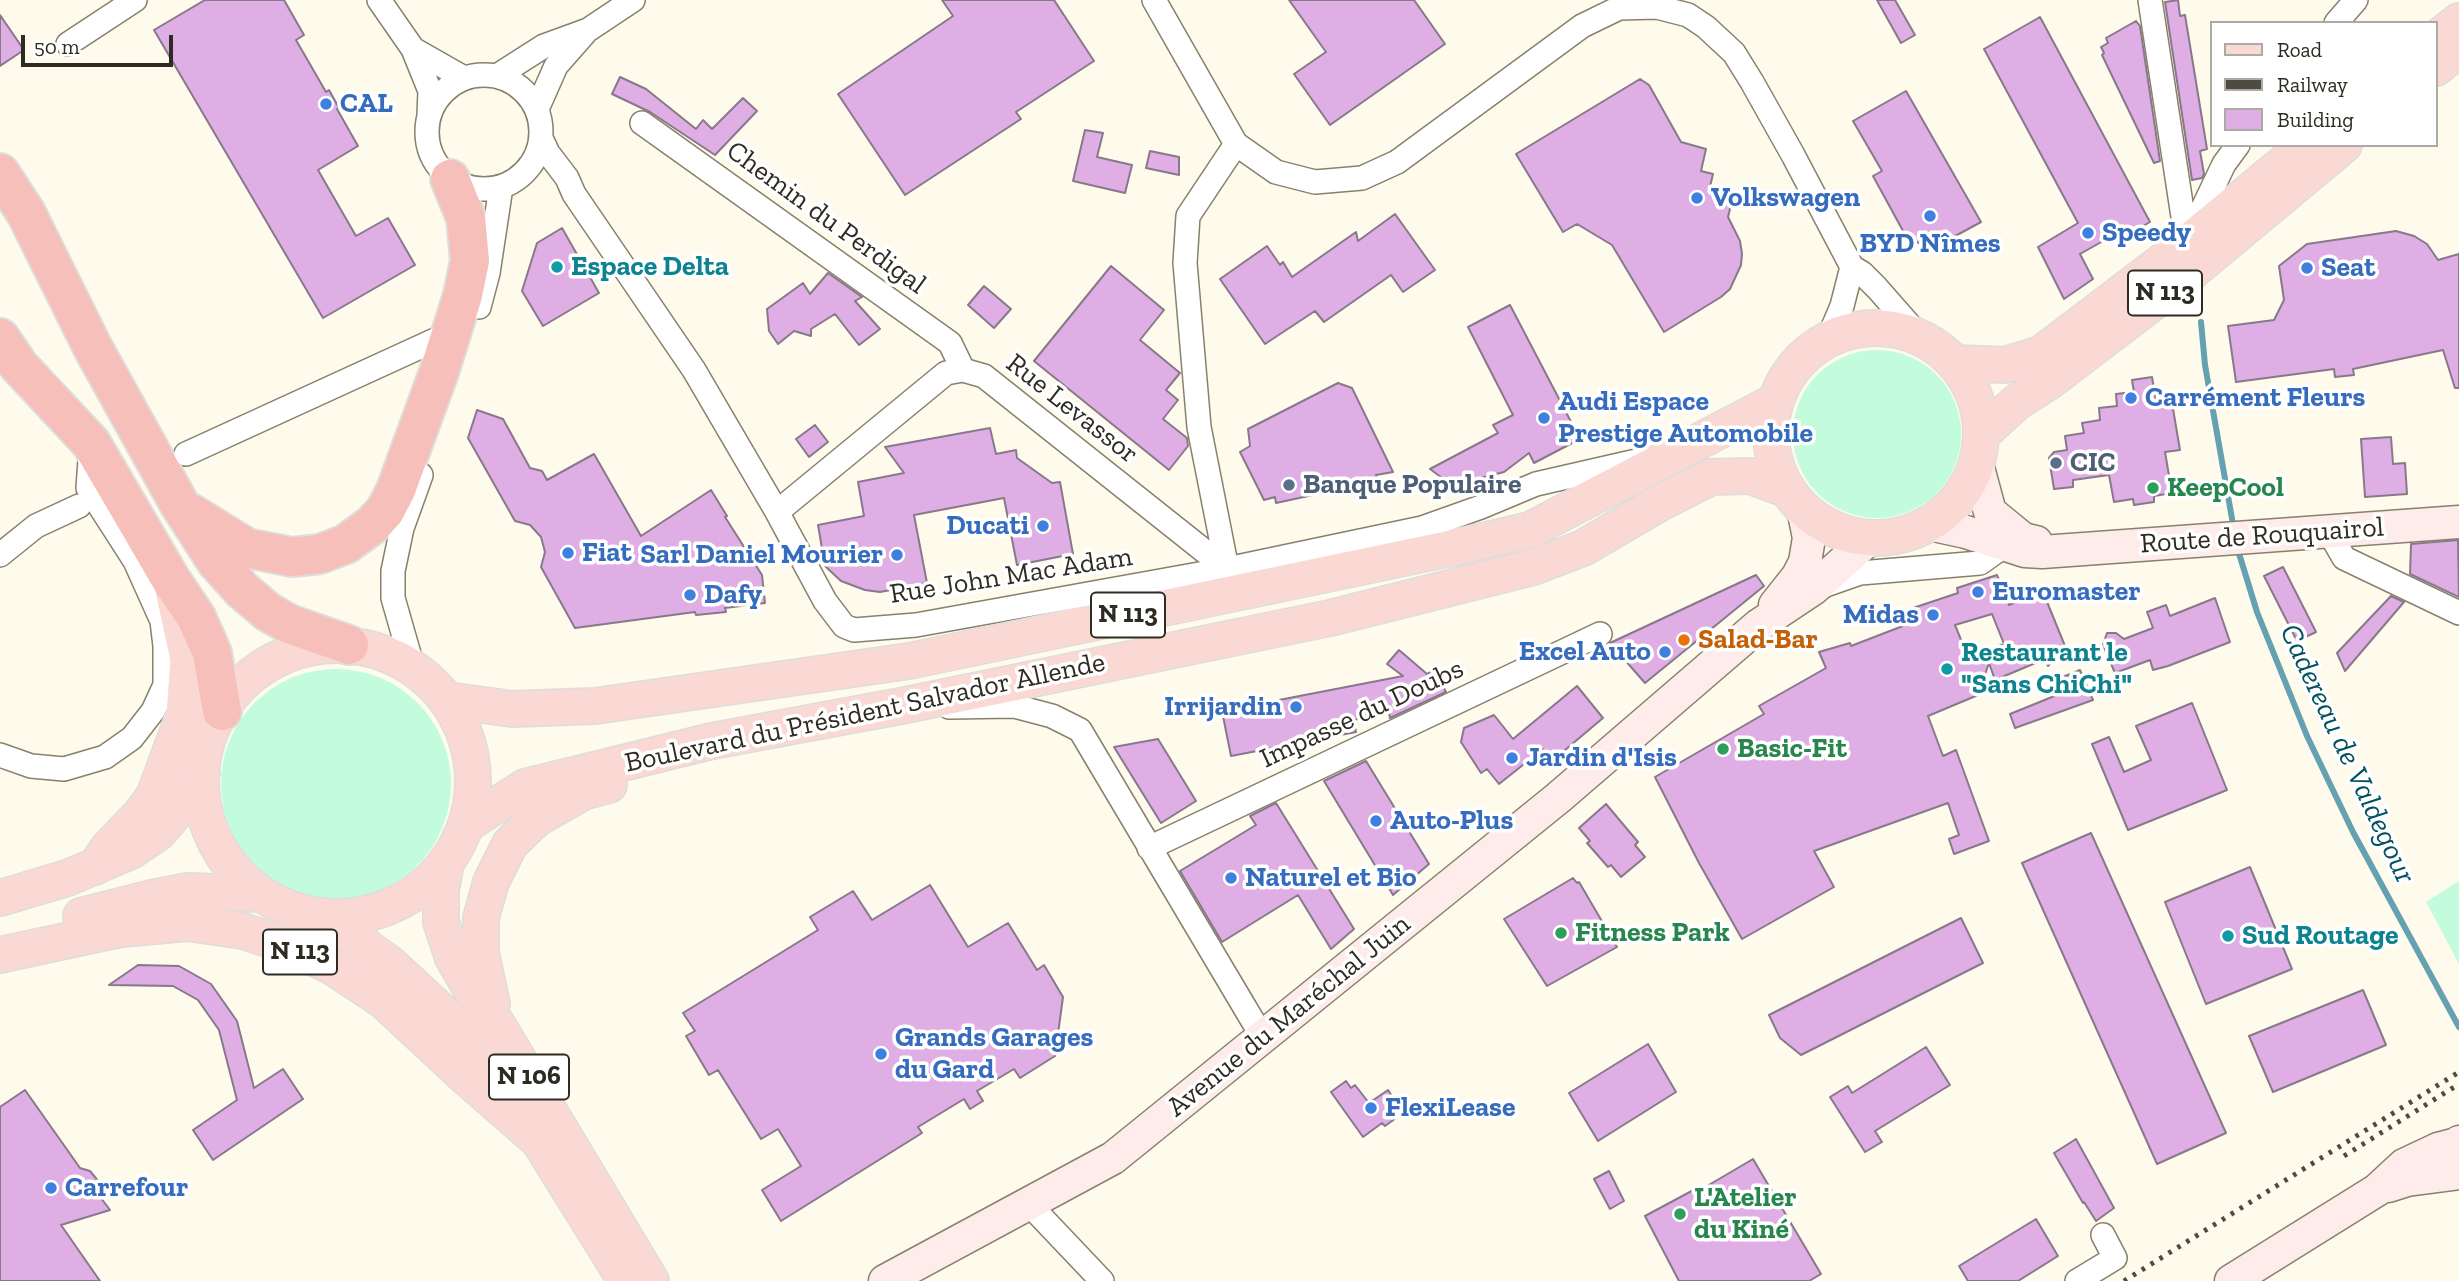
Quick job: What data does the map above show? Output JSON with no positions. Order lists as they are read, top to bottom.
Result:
{
  "streets": {
    "main road": ["N 113", "Boulevard du Président Salvador Allende", "N 106"],
    "street": [
      "Chemin du Perdigal",
      "Rue Levassor",
      "Route de Rouquairol",
      "Rue John Mac Adam",
      "Impasse du Doubs",
      "Avenue du Maréchal Juin"
    ]
  },
  "crossings": [
    ["Chemin du Perdigal", "Rue Levassor"],
    ["N 113", "Route de Rouquairol"],
    ["N 113", "Boulevard du Président Salvador Allende"],
    ["N 113", "Avenue du Maréchal Juin"],
    ["N 113", "N 106"],
    ["Rue Levassor", "Rue John Mac Adam"],
    ["Route de Rouquairol", "Boulevard du Président Salvador Allende"],
    ["Route de Rouquairol", "Avenue du Maréchal Juin"],
    ["Rue John Mac Adam", "Boulevard du Président Salvador Allende"],
    ["Boulevard du Président Salvador Allende", "Avenue du Maréchal Juin"]
  ],
  "water": ["Cadereau de Valdegour"],
  "places": [
    "CAL",
    "Volkswagen",
    "BYD Nîmes",
    "Speedy",
    "Espace Delta",
    "Seat",
    "Carrément Fleurs",
    "Audi Espace Prestige Automobile",
    "CIC",
    "Banque Populaire",
    "KeepCool",
    "Ducati",
    "Fiat",
    "Sarl Daniel Mourier",
    "Euromaster",
    "Dafy",
    "Midas",
    "Salad-Bar",
    "Excel Auto",
    "Restaurant le \"Sans ChiChi\"",
    "Irrijardin",
    "Basic-Fit",
    "Jardin d'Isis",
    "Auto-Plus",
    "Naturel et Bio",
    "Fitness Park",
    "Sud Routage",
    "Grands Garages du Gard",
    "FlexiLease",
    "Carrefour",
    "L'Atelier du Kiné"
  ],
  "legend": ["Road", "Railway", "Building"],
  "scale_bar": "50 m"
}
